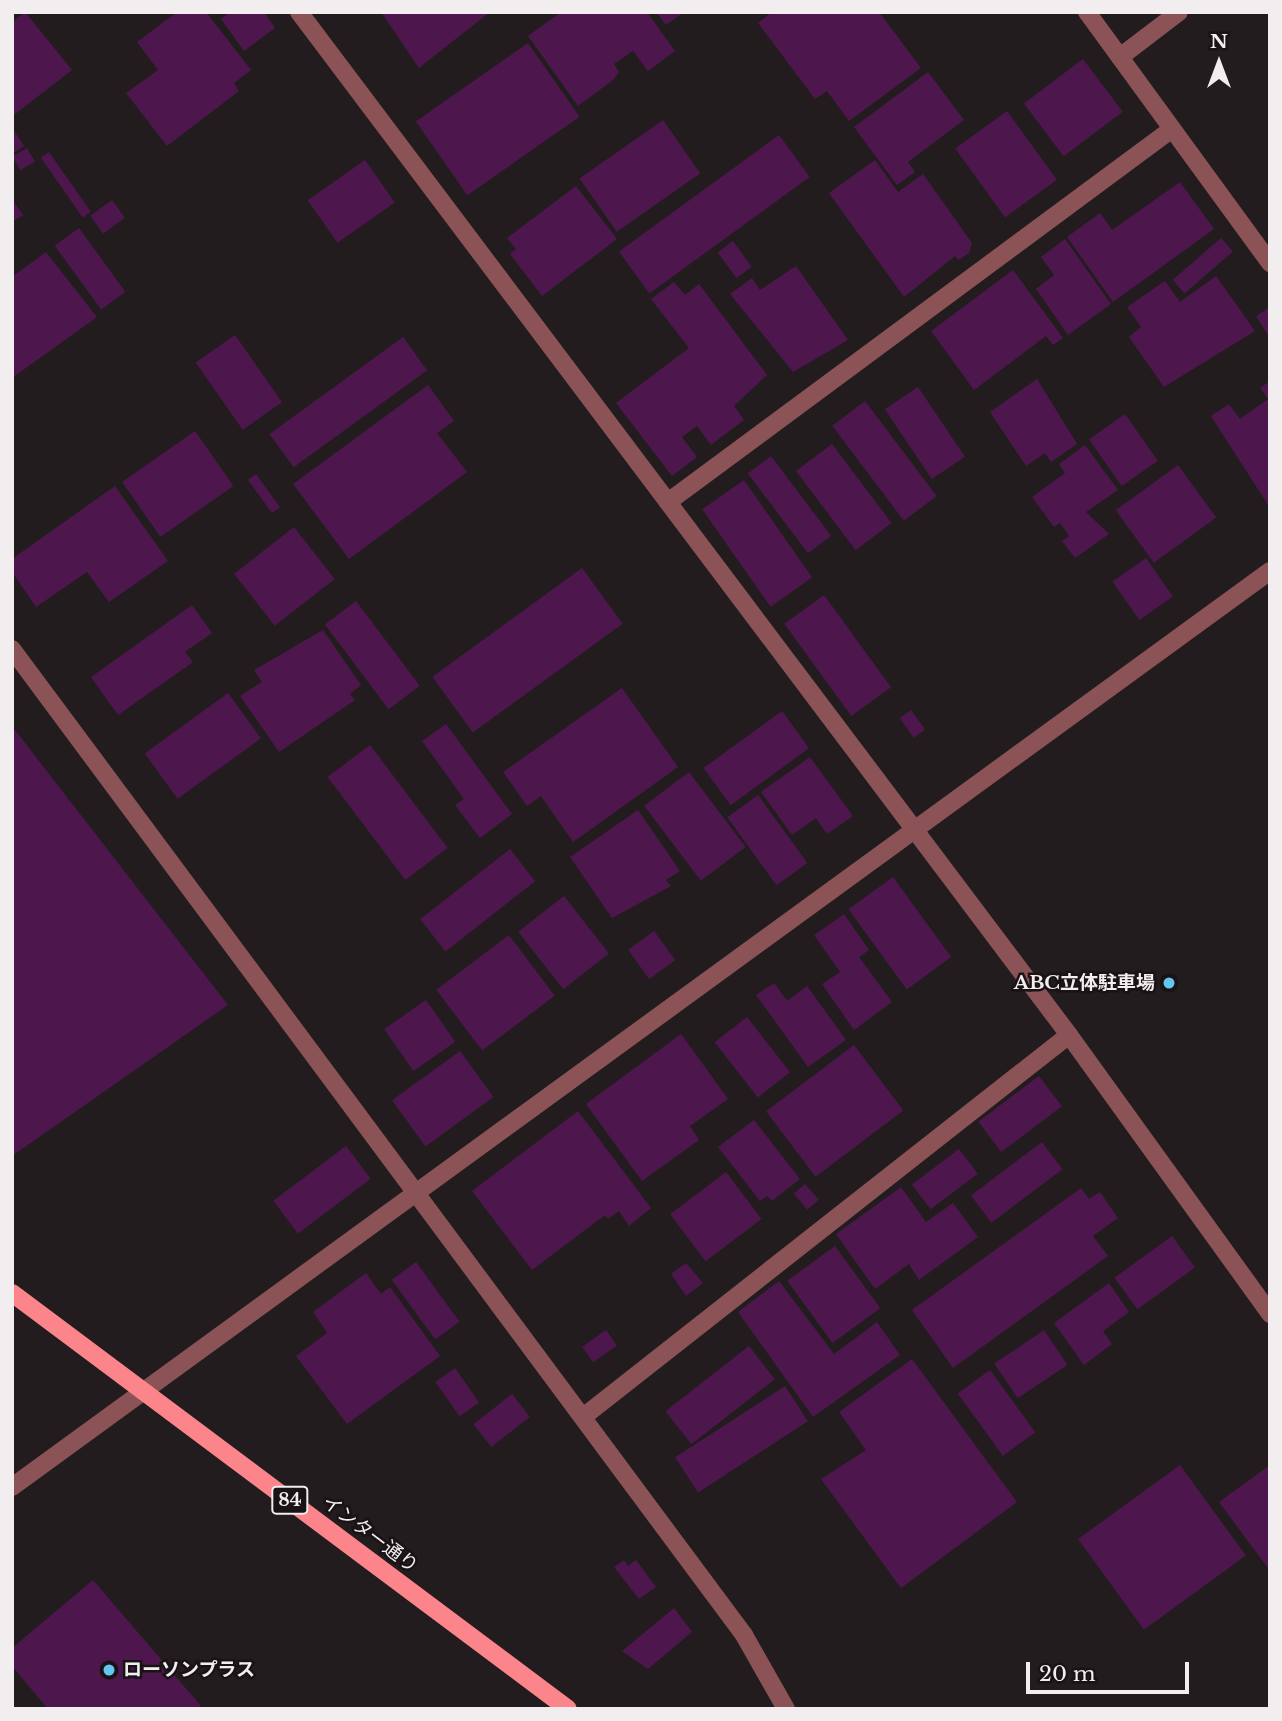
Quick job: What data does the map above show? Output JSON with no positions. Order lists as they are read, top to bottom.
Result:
{
  "streets": {
    "main road": ["84", "インター通り"]
  },
  "places": ["ABC立体駐車場", "ローソンプラス"],
  "scale_bar": "20 m",
  "north": "top"
}
